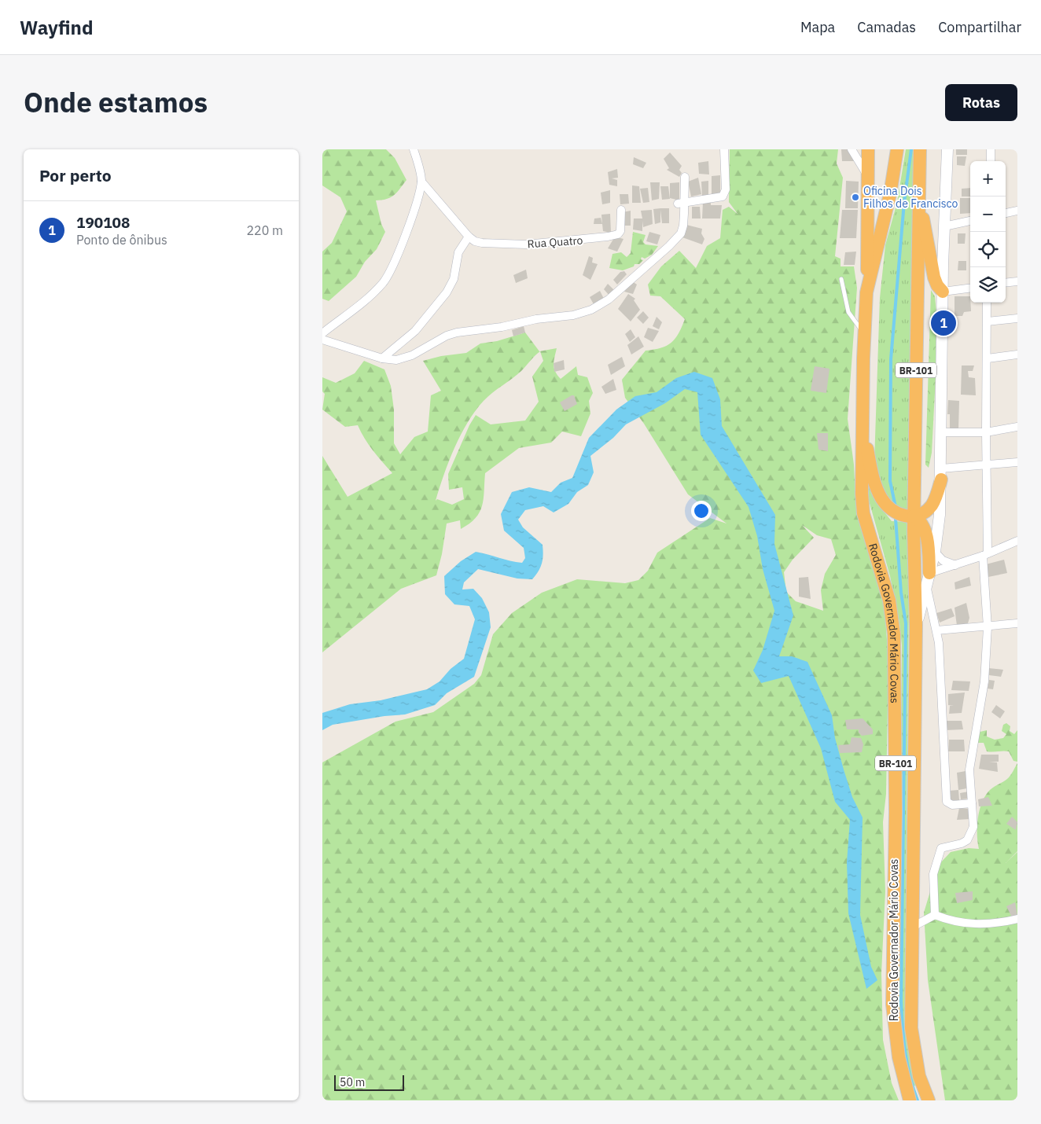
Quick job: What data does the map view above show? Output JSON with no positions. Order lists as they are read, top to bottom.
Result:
{
  "streets": {
    "highway": ["BR-101", "Rodovia Governador Mário Covas"],
    "street": ["Rua Quatro"]
  },
  "places": ["Oficina Dois Filhos de Francisco"],
  "scale_bar": "50 m",
  "page": {
    "header": "Wayfind",
    "nav": ["Mapa", "Camadas", "Compartilhar"],
    "title": "Onde estamos",
    "buttons": "Rotas",
    "heading": "Por perto",
    "map_buttons": ["+", "−"],
    "list": [
      {
        "mark": "1",
        "name": "190108",
        "note": "Ponto de ônibus",
        "value": "220 m"
      }
    ],
    "pins": "1",
    "scale": "50 m"
  }
}
